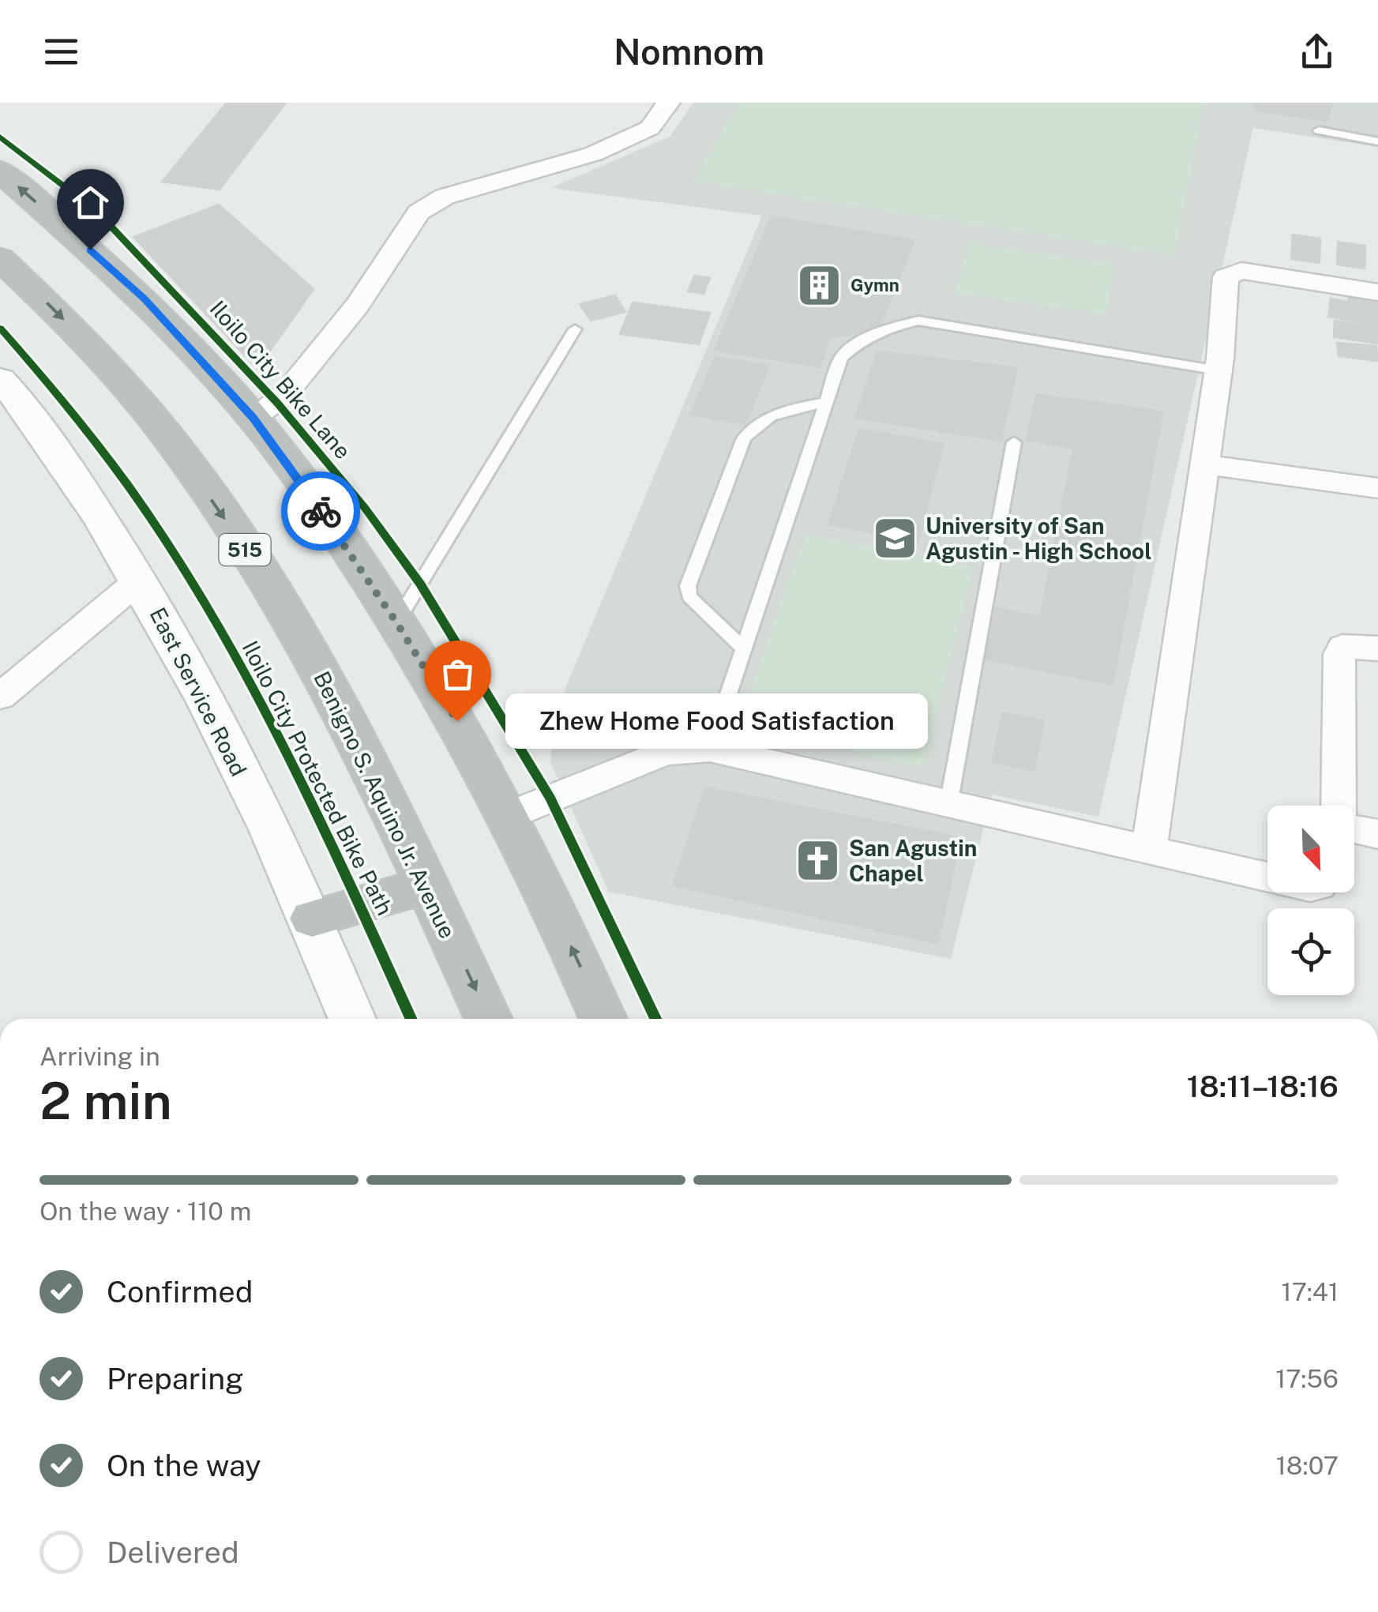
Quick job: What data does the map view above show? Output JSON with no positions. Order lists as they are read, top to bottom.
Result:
{
  "streets": {
    "highway": ["515", "Benigno S. Aquino Jr. Avenue"],
    "street": ["East Service Road"],
    "cycle path": ["Iloilo City Bike Lane", "Iloilo City Protected Bike Path"]
  },
  "places": {
    "building": ["Gymn"],
    "school or university": ["University of San Agustin - High School"],
    "other": ["Zhew Home Food Satisfaction"],
    "church": ["San Agustin Chapel"]
  },
  "north": "bottom right",
  "page": {
    "header": "Nomnom",
    "bubble": "Zhew Home Food Satisfaction",
    "heading": ["2 min", "Arriving in", "18:11–18:16"],
    "bar": "On the way · 110 m",
    "list": [
      ["Confirmed", "17:41"],
      ["Preparing", "17:56"],
      ["On the way", "18:07"],
      "Delivered"
    ]
  }
}
